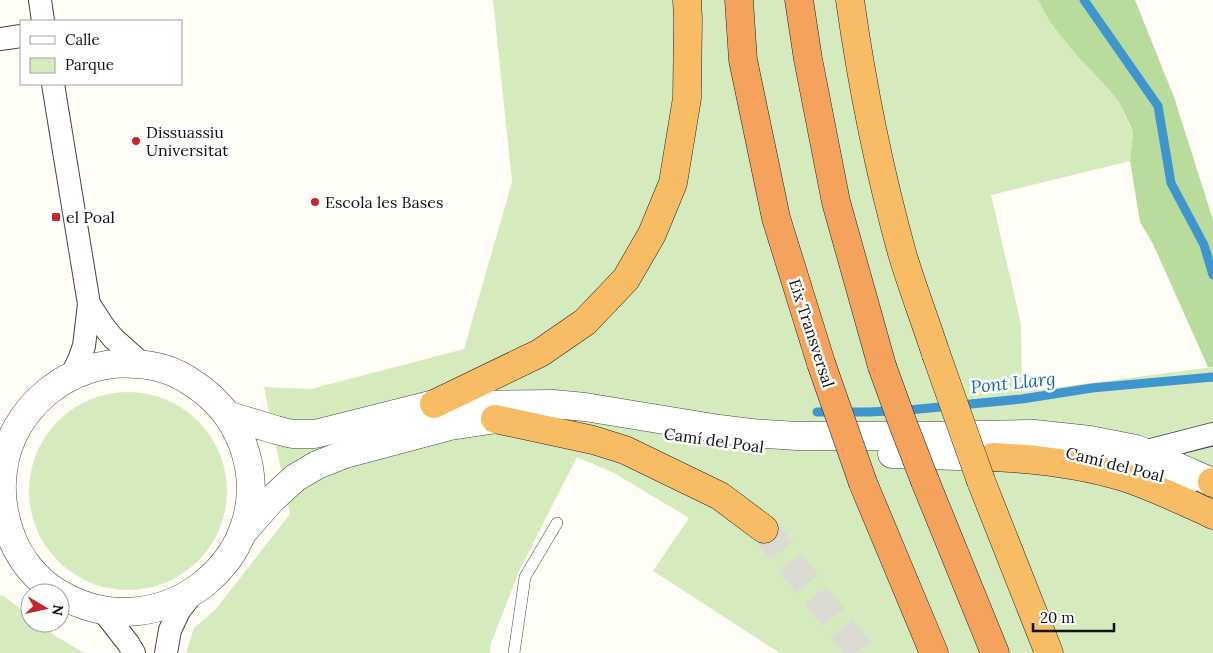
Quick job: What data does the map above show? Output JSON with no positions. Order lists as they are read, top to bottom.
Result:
{
  "streets": {
    "highway": ["Eix Transversal"],
    "street": ["Camí del Poal"]
  },
  "water": ["Pont Llarg"],
  "places": {
    "other": ["Dissuassiu Universitat", "Escola les Bases"],
    "transit": ["el Poal"]
  },
  "legend": ["Calle", "Parque"],
  "scale_bar": "20 m",
  "north": "right"
}
